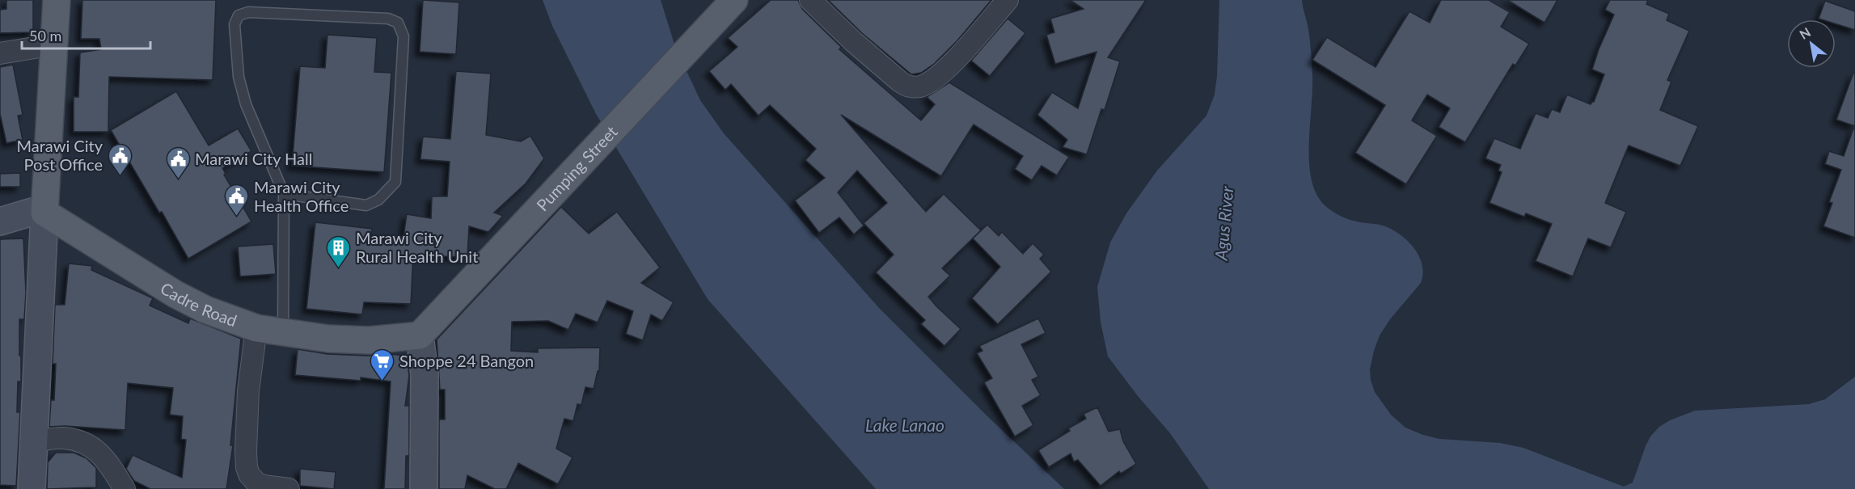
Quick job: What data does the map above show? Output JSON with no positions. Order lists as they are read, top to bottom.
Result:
{
  "streets": {
    "main road": ["Pumping Street", "Cadre Road"]
  },
  "crossings": [
    ["Pumping Street", "Cadre Road"]
  ],
  "water": ["Agus River", "Lake Lanao"],
  "places": {
    "public building": ["Marawi City Post Office", "Marawi City Hall", "Marawi City Health Office"],
    "building": ["Marawi City Rural Health Unit"],
    "supermarket": ["Shoppe 24 Bangon"]
  },
  "scale_bar": "50 m",
  "north": "top left"
}
